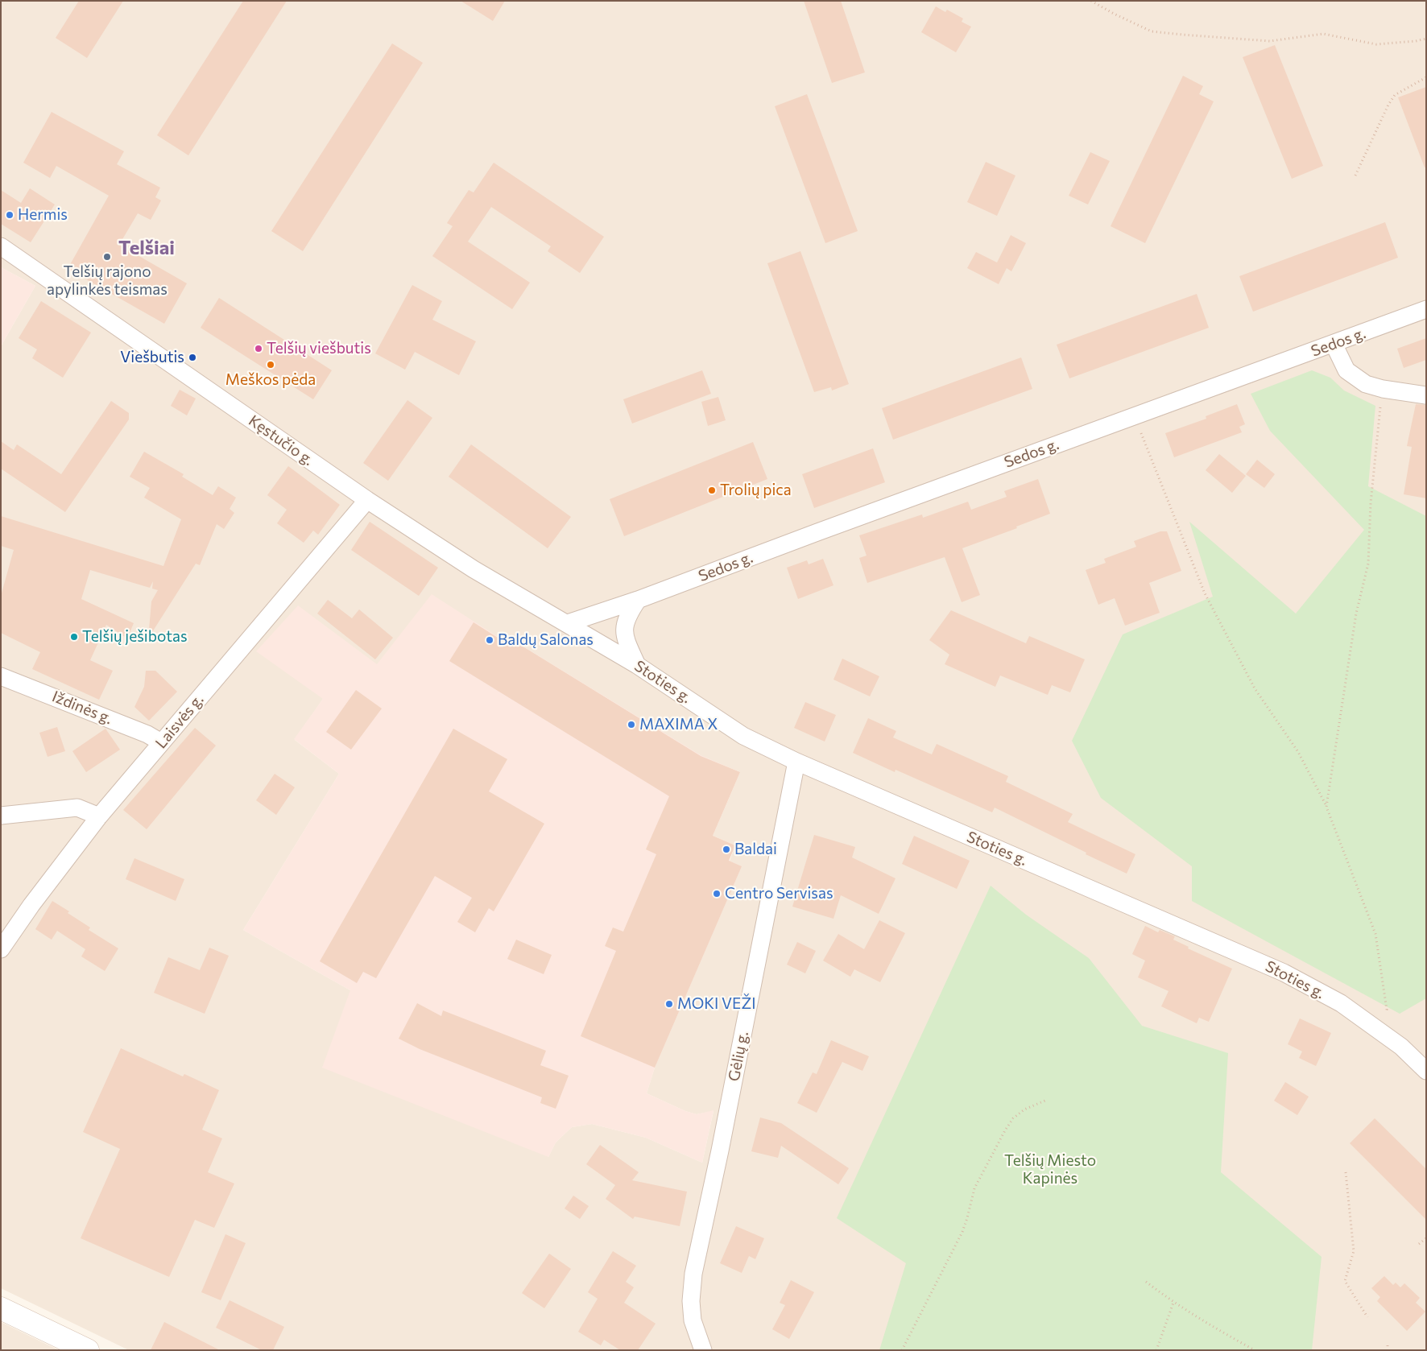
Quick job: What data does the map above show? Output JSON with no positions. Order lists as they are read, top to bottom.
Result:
{
  "streets": {
    "street": [
      "Sedos g.",
      "Kęstučio g.",
      "Stoties g.",
      "Iždinės g.",
      "Laisvės g.",
      "Gėlių g."
    ]
  },
  "crossings": [
    ["Sedos g.", "Kęstučio g."],
    ["Sedos g.", "Stoties g."],
    ["Kęstučio g.", "Stoties g."],
    ["Kęstučio g.", "Laisvės g."],
    ["Stoties g.", "Gėlių g."],
    ["Iždinės g.", "Laisvės g."]
  ],
  "districts": ["Telšiai"],
  "parks": ["Telšių Miesto Kapinės"],
  "places": [
    "Hermis",
    "Telšių rajono apylinkės teismas",
    "Telšių viešbutis",
    "Viešbutis",
    "Meškos pėda",
    "Trolių pica",
    "Telšių ješibotas",
    "Baldų Salonas",
    "MAXIMA X",
    "Baldai",
    "Centro Servisas",
    "MOKI VEŽI"
  ]
}
